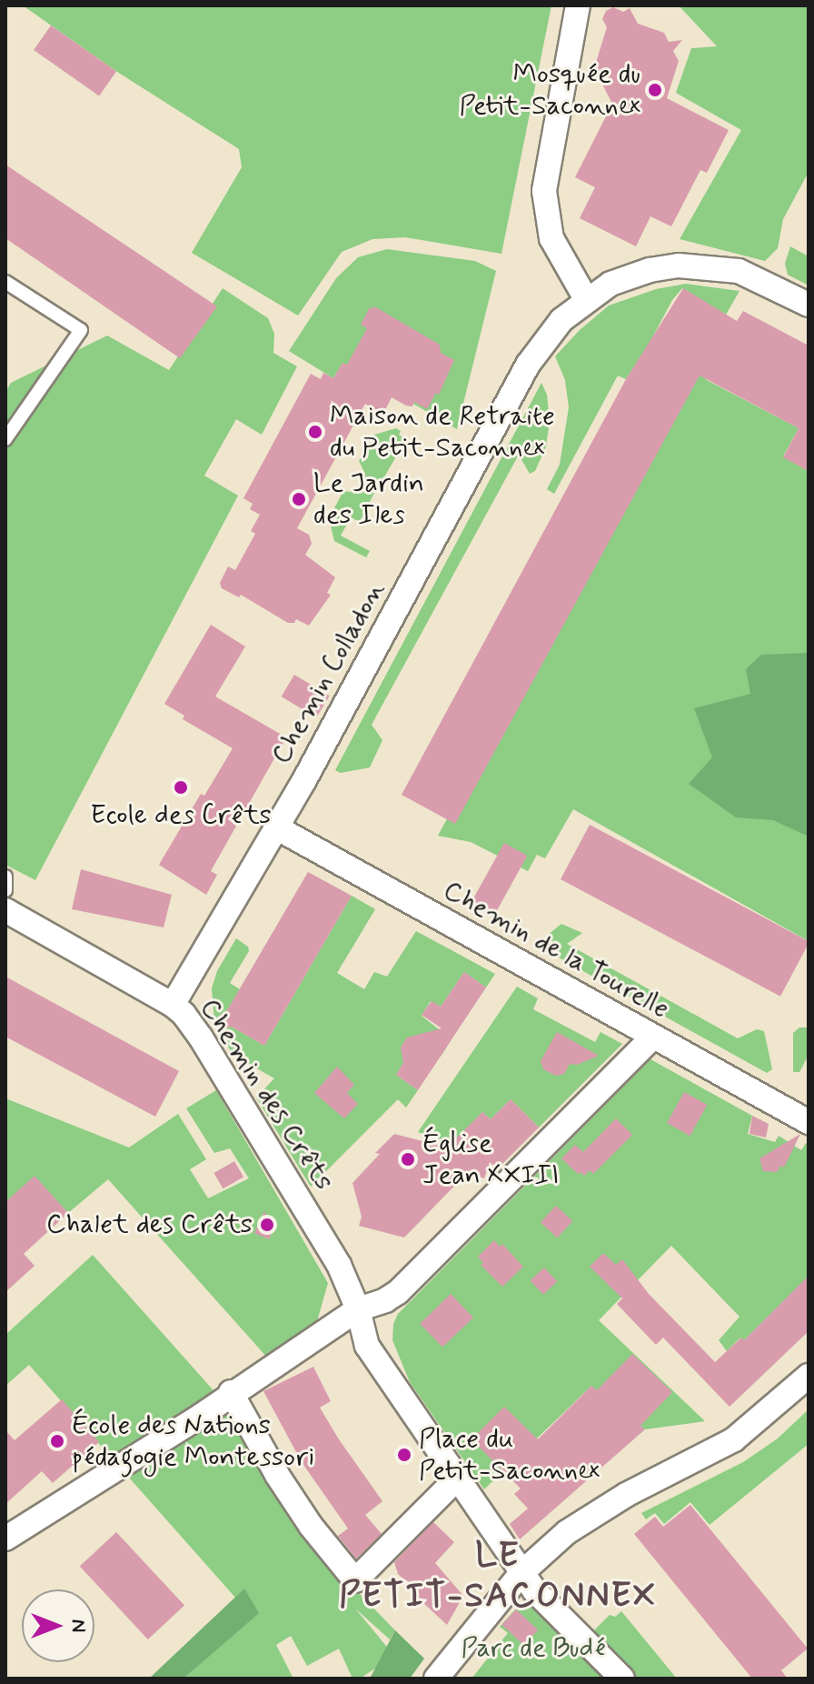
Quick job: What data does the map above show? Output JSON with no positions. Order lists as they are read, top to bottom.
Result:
{
  "streets": {
    "street": ["Chemin Colladon", "Chemin de la Tourelle", "Chemin des Crêts"]
  },
  "crossings": [
    ["Chemin Colladon", "Chemin de la Tourelle"],
    ["Chemin Colladon", "Chemin des Crêts"]
  ],
  "districts": ["LE PETIT-SACONNEX"],
  "parks": ["Parc de Budé"],
  "places": [
    "Mosquée du Petit-Saconnex",
    "Maison de Retraite du Petit-Saconnex",
    "Le Jardin des Iles",
    "Ecole des Crêts",
    "Église Jean XXIII",
    "Chalet des Crêts",
    "École des Nations pédagogie Montessori",
    "Place du Petit-Saconnex"
  ],
  "north": "right"
}
